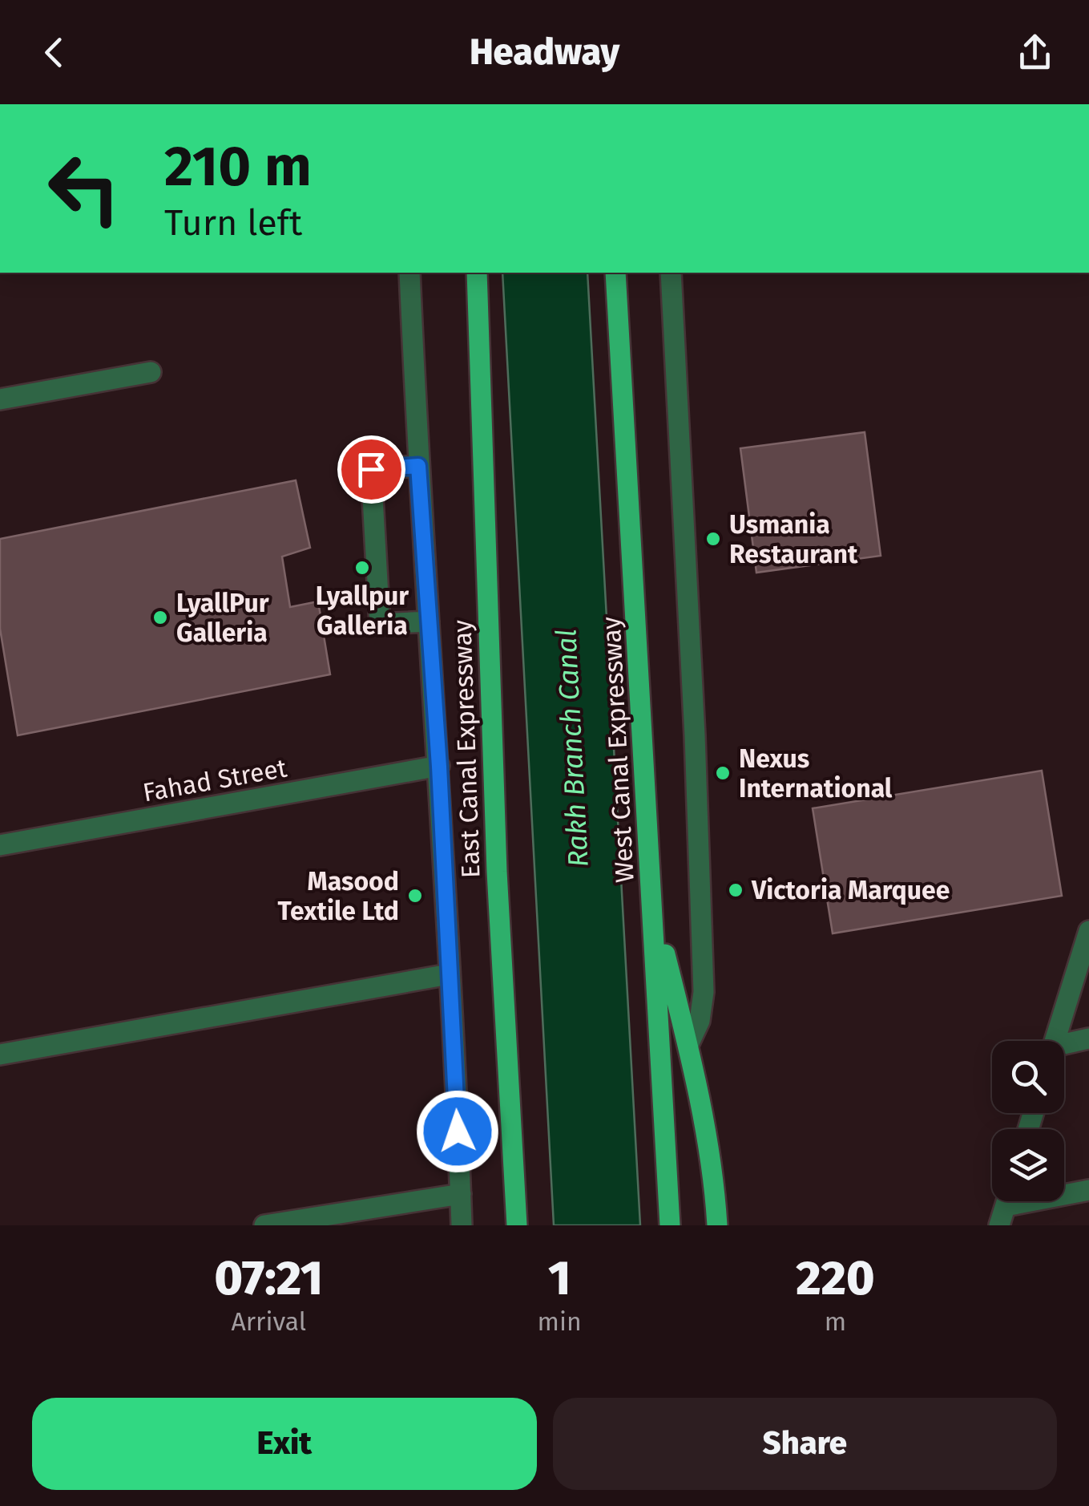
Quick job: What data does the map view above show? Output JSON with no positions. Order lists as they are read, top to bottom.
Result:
{
  "streets": {
    "main road": ["East Canal Expressway", "West Canal Expressway"],
    "street": ["Fahad Street"]
  },
  "water": ["Rakh Branch Canal"],
  "places": [
    "Usmania Restaurant",
    "Lyallpur Galleria",
    "LyallPur Galleria",
    "Nexus International",
    "Victoria Marquee",
    "Masood Textile Ltd"
  ],
  "page": {
    "header": "Headway",
    "turn": ["210 m", "Turn left"],
    "eta": [
      "07:21",
      "Arrival",
      "1",
      "min",
      "220",
      "m"
    ],
    "buttons": ["Exit", "Share"]
  }
}
